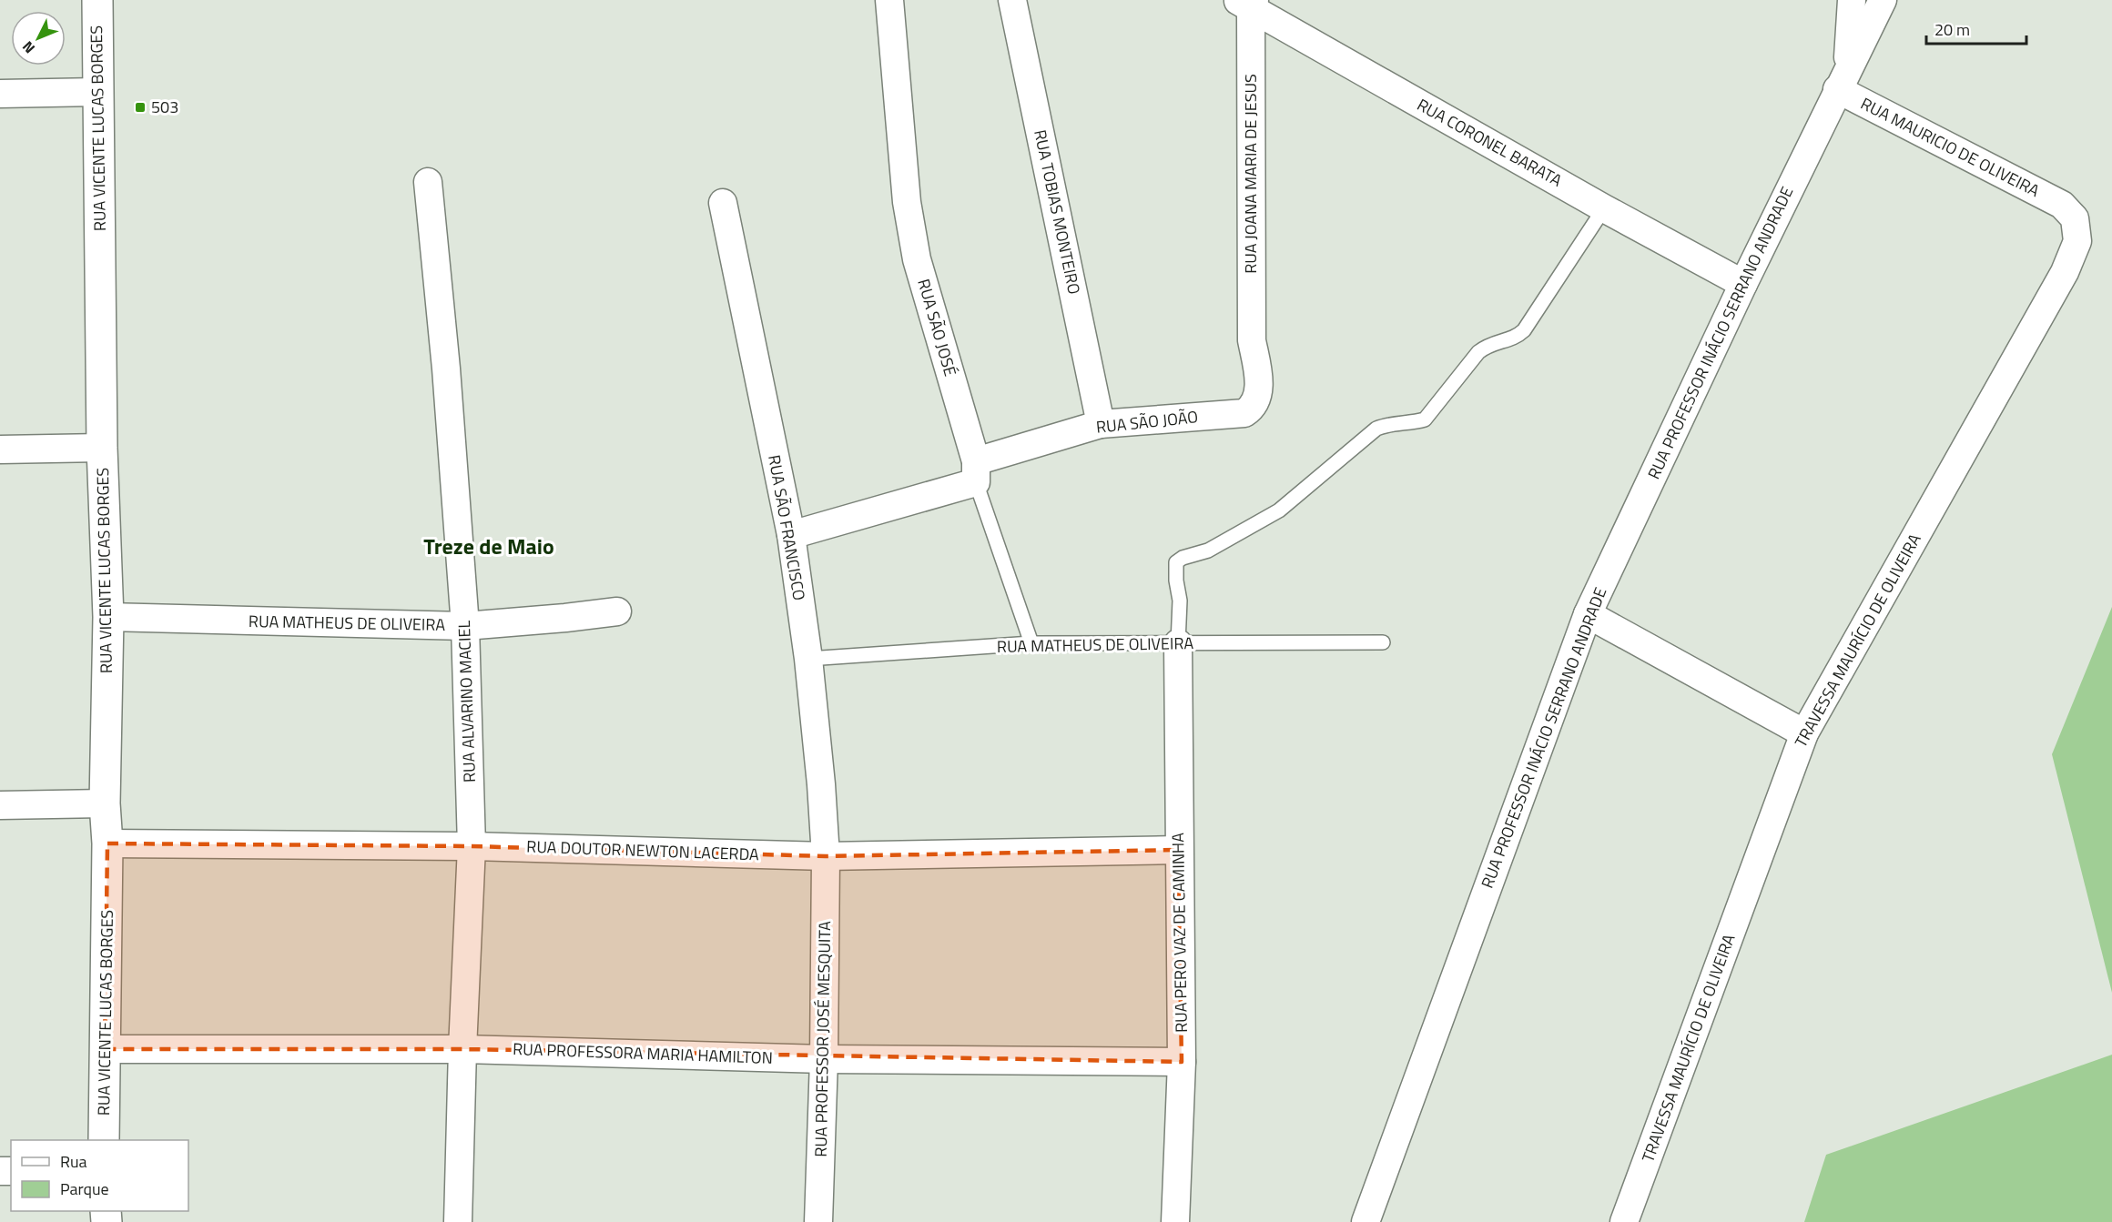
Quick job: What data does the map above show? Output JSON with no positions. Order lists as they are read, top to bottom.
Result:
{
  "streets": {
    "main road": ["RUA VICENTE LUCAS BORGES"],
    "street": [
      "RUA CORONEL BARATA",
      "RUA MAURICIO DE OLIVEIRA",
      "RUA JOANA MARIA DE JESUS",
      "RUA TOBIAS MONTEIRO",
      "RUA SÃO JOSÉ",
      "RUA PROFESSOR INÁCIO SERRANO ANDRADE",
      "RUA SÃO JOÃO",
      "RUA SÃO FRANCISCO",
      "RUA MATHEUS DE OLIVEIRA",
      "TRAVESSA MAURÍCIO DE OLIVEIRA",
      "RUA ALVARINO MACIEL",
      "RUA DOUTOR NEWTON LACERDA",
      "RUA PERO VAZ DE CAMINHA",
      "RUA PROFESSOR JOSÉ MESQUITA",
      "RUA PROFESSORA MARIA HAMILTON"
    ]
  },
  "crossings": [
    ["RUA VICENTE LUCAS BORGES", "RUA MATHEUS DE OLIVEIRA"],
    ["RUA VICENTE LUCAS BORGES", "RUA DOUTOR NEWTON LACERDA"],
    ["RUA VICENTE LUCAS BORGES", "RUA PROFESSORA MARIA HAMILTON"],
    ["RUA CORONEL BARATA", "RUA JOANA MARIA DE JESUS"],
    ["RUA CORONEL BARATA", "RUA PROFESSOR INÁCIO SERRANO ANDRADE"],
    ["RUA MAURICIO DE OLIVEIRA", "RUA PROFESSOR INÁCIO SERRANO ANDRADE"],
    ["RUA MAURICIO DE OLIVEIRA", "TRAVESSA MAURÍCIO DE OLIVEIRA"],
    ["RUA JOANA MARIA DE JESUS", "RUA SÃO JOÃO"],
    ["RUA TOBIAS MONTEIRO", "RUA SÃO JOÃO"],
    ["RUA SÃO JOSÉ", "RUA SÃO JOÃO"],
    ["RUA SÃO JOSÉ", "RUA MATHEUS DE OLIVEIRA"],
    ["RUA SÃO JOÃO", "RUA SÃO FRANCISCO"],
    ["RUA SÃO FRANCISCO", "RUA MATHEUS DE OLIVEIRA"],
    ["RUA SÃO FRANCISCO", "RUA DOUTOR NEWTON LACERDA"],
    ["RUA SÃO FRANCISCO", "RUA PROFESSOR JOSÉ MESQUITA"],
    ["RUA MATHEUS DE OLIVEIRA", "RUA ALVARINO MACIEL"],
    ["RUA MATHEUS DE OLIVEIRA", "RUA PERO VAZ DE CAMINHA"],
    ["RUA ALVARINO MACIEL", "RUA DOUTOR NEWTON LACERDA"],
    ["RUA ALVARINO MACIEL", "RUA PROFESSORA MARIA HAMILTON"],
    ["RUA DOUTOR NEWTON LACERDA", "RUA PERO VAZ DE CAMINHA"],
    ["RUA DOUTOR NEWTON LACERDA", "RUA PROFESSOR JOSÉ MESQUITA"],
    ["RUA PERO VAZ DE CAMINHA", "RUA PROFESSORA MARIA HAMILTON"],
    ["RUA PROFESSOR JOSÉ MESQUITA", "RUA PROFESSORA MARIA HAMILTON"]
  ],
  "districts": ["Treze de Maio"],
  "places": {
    "transit": ["503"]
  },
  "legend": ["Rua", "Parque"],
  "scale_bar": "20 m",
  "north": "bottom left"
}
